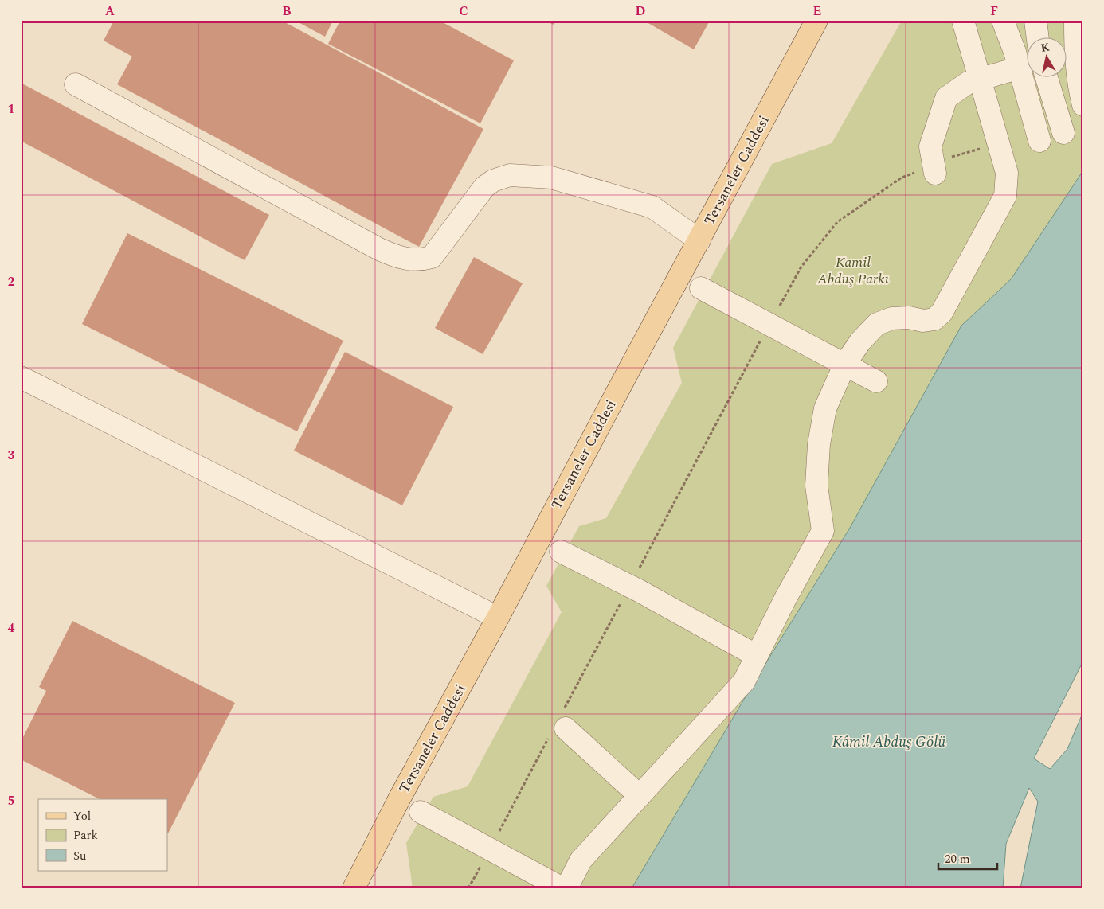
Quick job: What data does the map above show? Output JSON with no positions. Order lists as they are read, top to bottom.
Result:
{
  "streets": {
    "main road": ["Tersaneler Caddesi"]
  },
  "water": ["Kâmil Abduş Gölü"],
  "parks": ["Kamil Abduş Parkı"],
  "legend": ["Yol", "Park", "Su"],
  "scale_bar": "20 m",
  "north": "top",
  "grid": {
    "columns": [
      "A",
      "B",
      "C",
      "D",
      "E",
      "F"
    ],
    "rows": [
      "1",
      "2",
      "3",
      "4",
      "5"
    ]
  }
}
